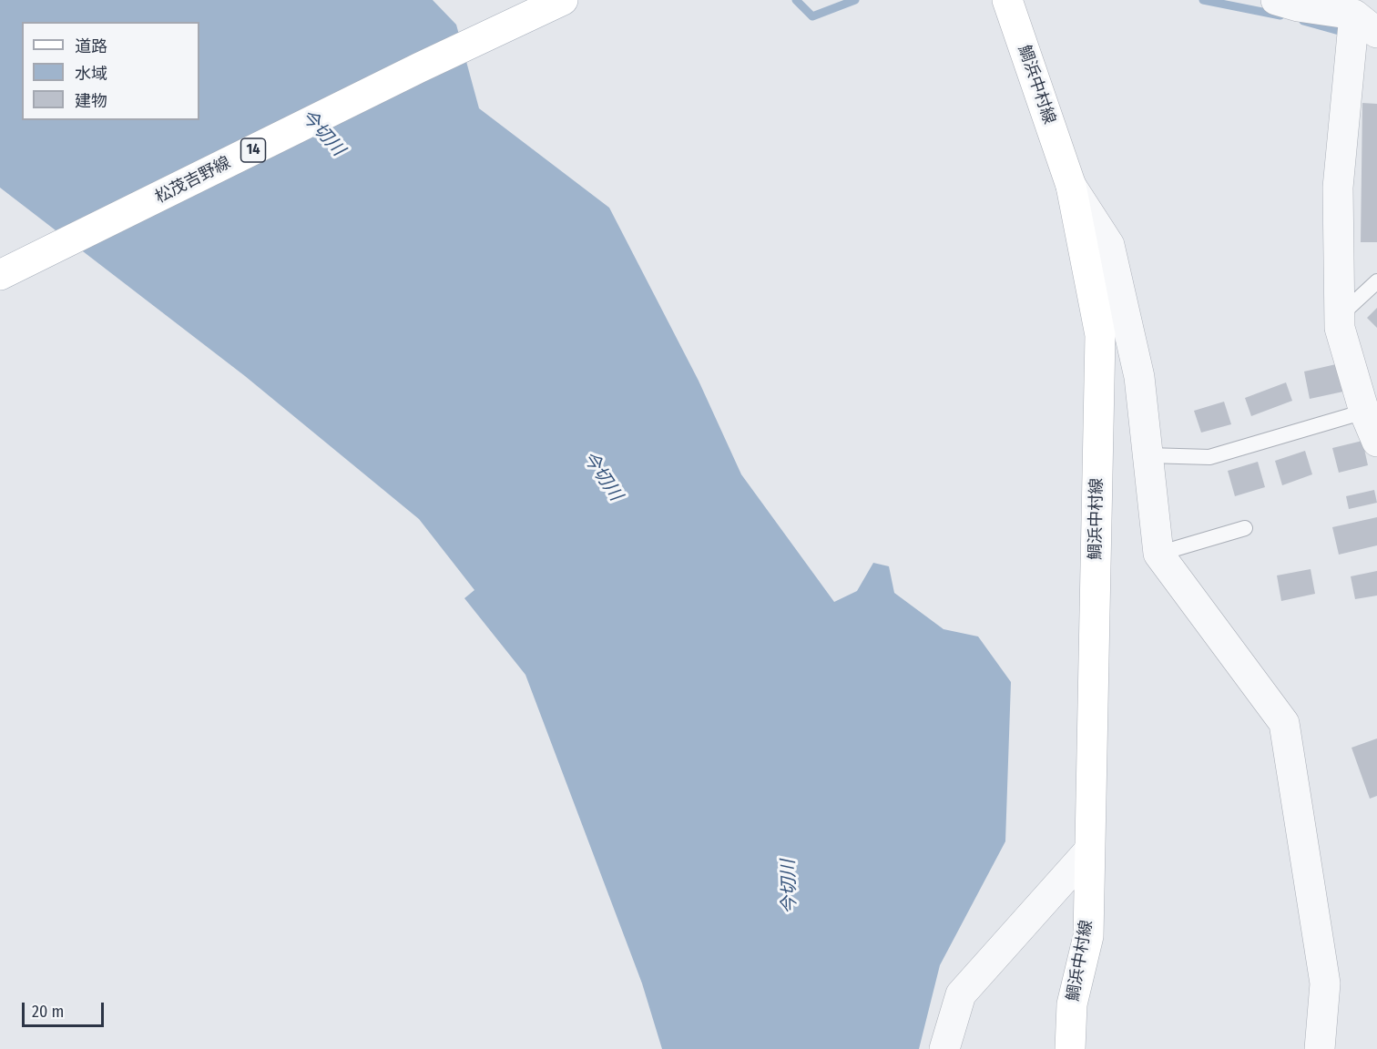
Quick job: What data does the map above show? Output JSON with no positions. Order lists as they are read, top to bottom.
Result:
{
  "streets": {
    "main road": ["鯛浜中村線", "14", "松茂吉野線"]
  },
  "water": ["今切川"],
  "legend": ["道路", "水域", "建物"],
  "scale_bar": "20 m"
}
